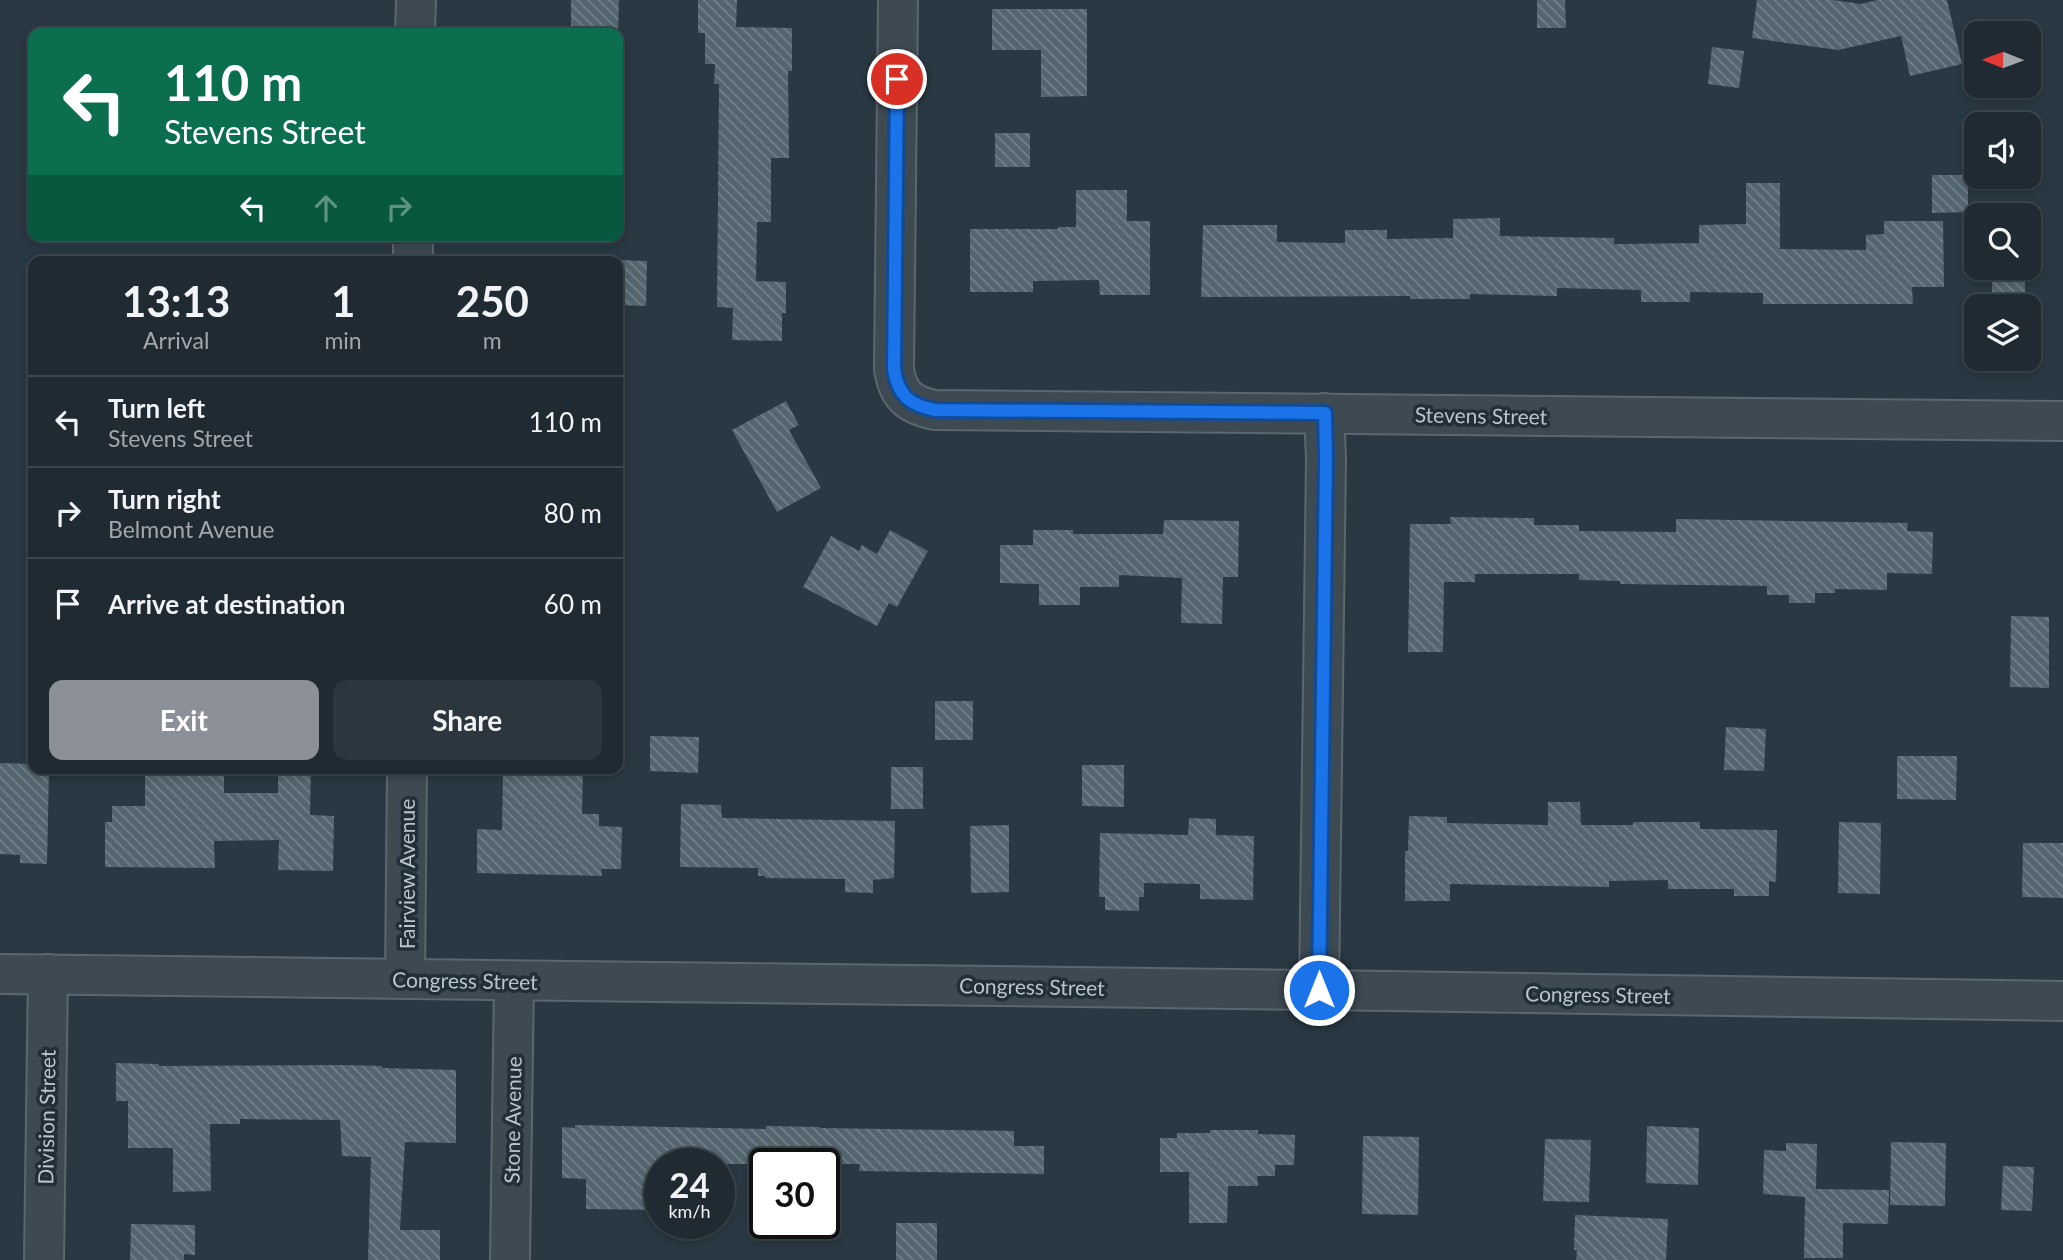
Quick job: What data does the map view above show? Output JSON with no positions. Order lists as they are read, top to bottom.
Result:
{
  "streets": {
    "street": [
      "Stevens Street",
      "Fairview Avenue",
      "Congress Street",
      "Division Street",
      "Stone Avenue"
    ]
  },
  "crossings": [
    ["Fairview Avenue", "Congress Street"],
    ["Congress Street", "Division Street"],
    ["Congress Street", "Stone Avenue"]
  ],
  "north": "left",
  "page": {
    "turn": ["110 m", "Stevens Street"],
    "eta": [
      "13:13",
      "Arrival",
      "1",
      "min",
      "250",
      "m"
    ],
    "list": [
      {
        "name": "Turn left",
        "note": "Stevens Street",
        "value": "110 m"
      },
      {
        "name": "Turn right",
        "note": "Belmont Avenue",
        "value": "80 m"
      },
      {
        "name": "Arrive at destination",
        "value": "60 m"
      }
    ],
    "buttons": ["Exit", "Share"],
    "speed": "24 km/h",
    "limit": "30"
  }
}
